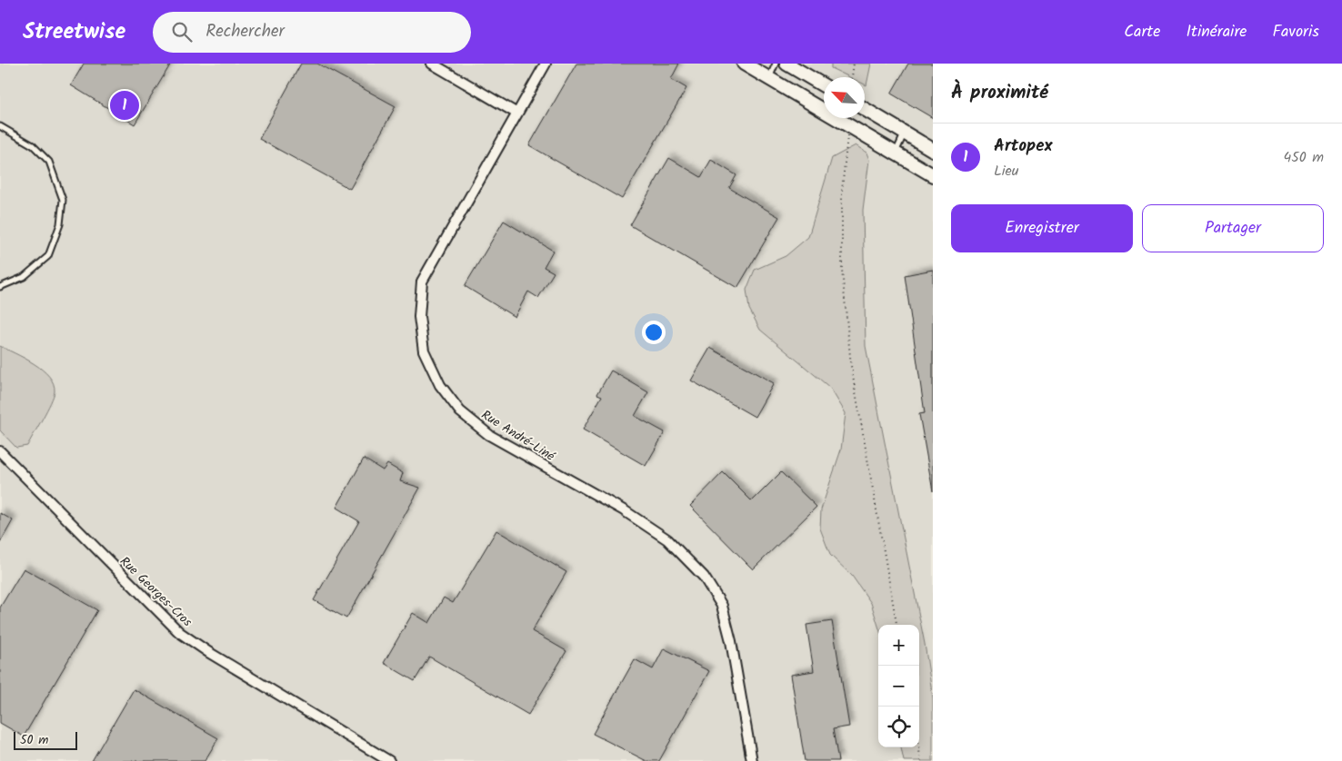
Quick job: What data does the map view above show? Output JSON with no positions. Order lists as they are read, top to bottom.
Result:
{
  "streets": {
    "street": ["Rue André-Liné", "Rue Georges-Cros"]
  },
  "scale_bar": "50 m",
  "north": "top left",
  "page": {
    "header": "Streetwise",
    "search": "Rechercher",
    "nav": ["Carte", "Itinéraire", "Favoris"],
    "heading": "À proximité",
    "pins": "1",
    "list": [
      {
        "mark": "1",
        "name": "Artopex",
        "note": "Lieu",
        "value": "450 m"
      }
    ],
    "buttons": ["Enregistrer", "Partager"],
    "map_buttons": ["+", "−"],
    "scale": "50 m"
  }
}
